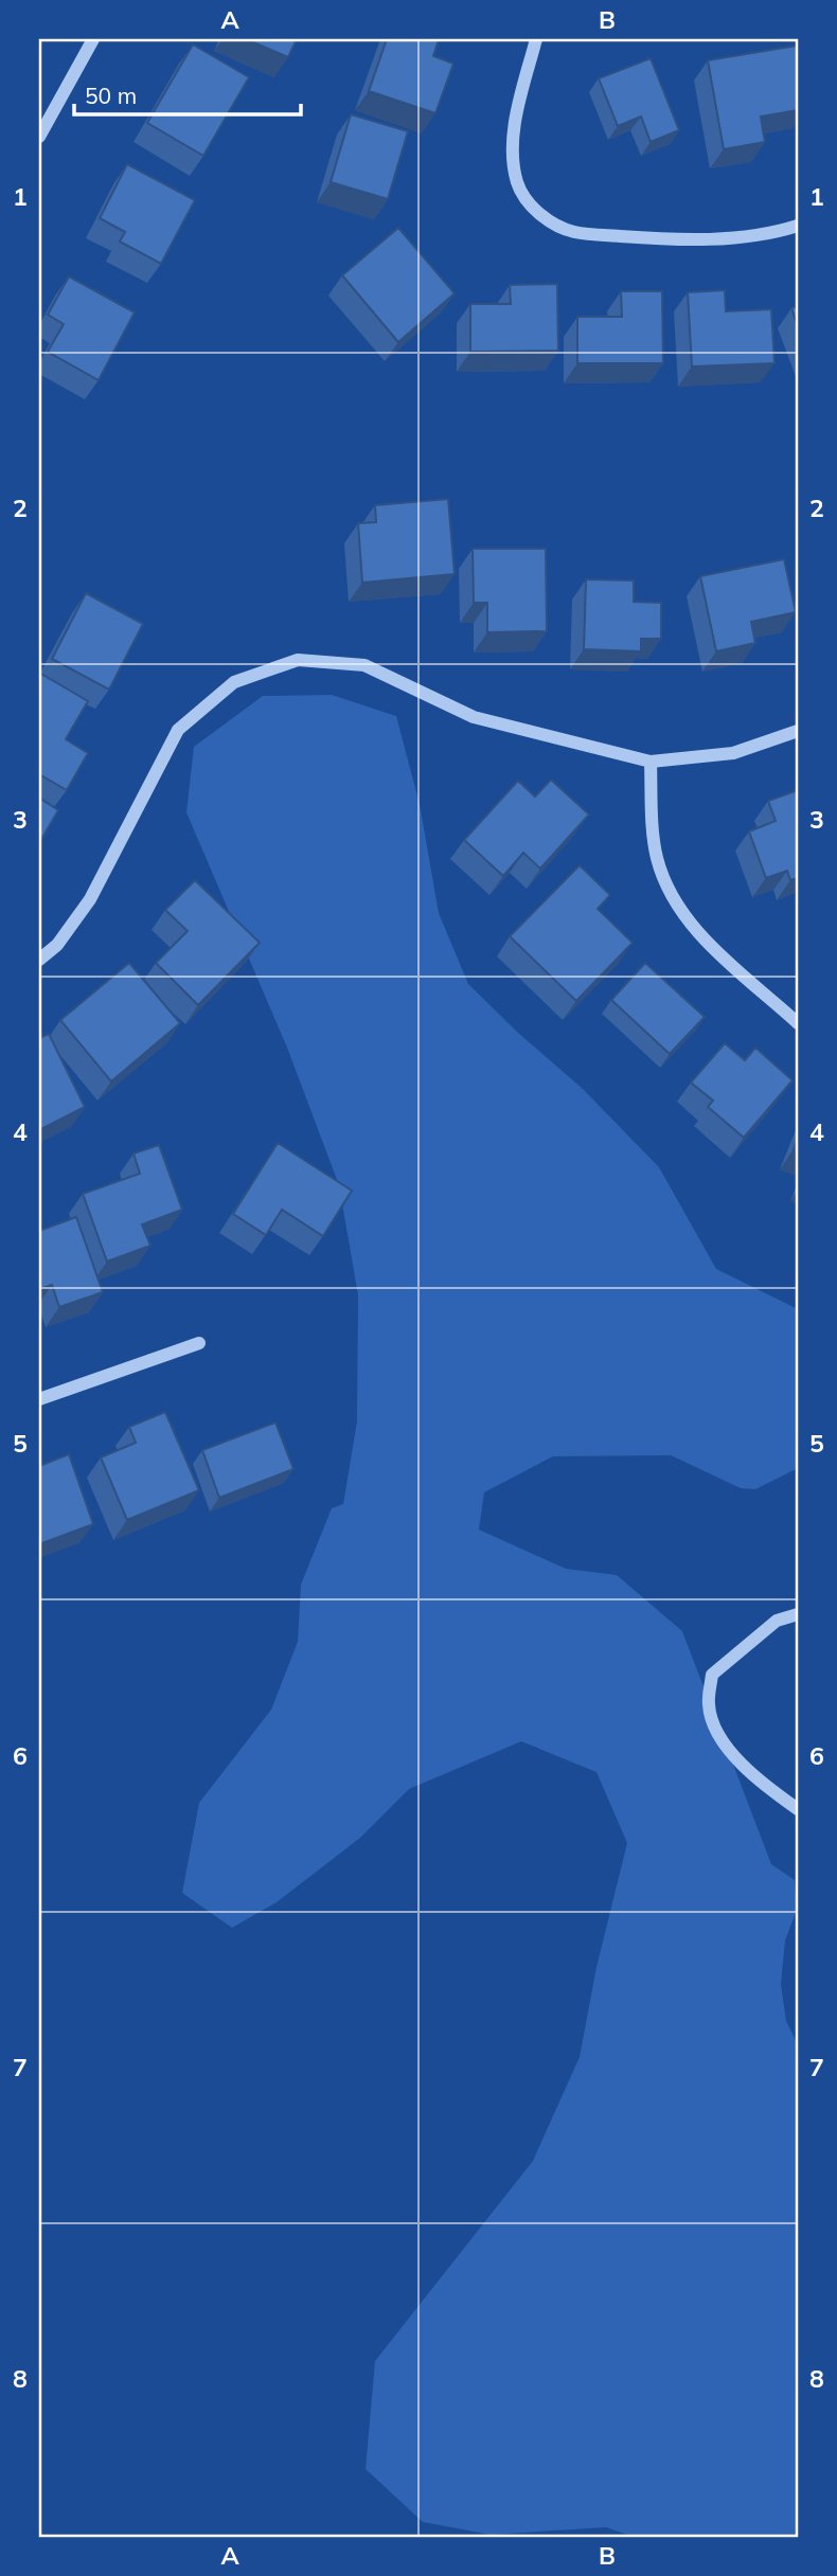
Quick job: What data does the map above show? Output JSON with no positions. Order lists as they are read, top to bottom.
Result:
{
  "scale_bar": "50 m",
  "grid": {
    "columns": ["A", "B"],
    "rows": [
      "1",
      "2",
      "3",
      "4",
      "5",
      "6",
      "7",
      "8"
    ]
  }
}
